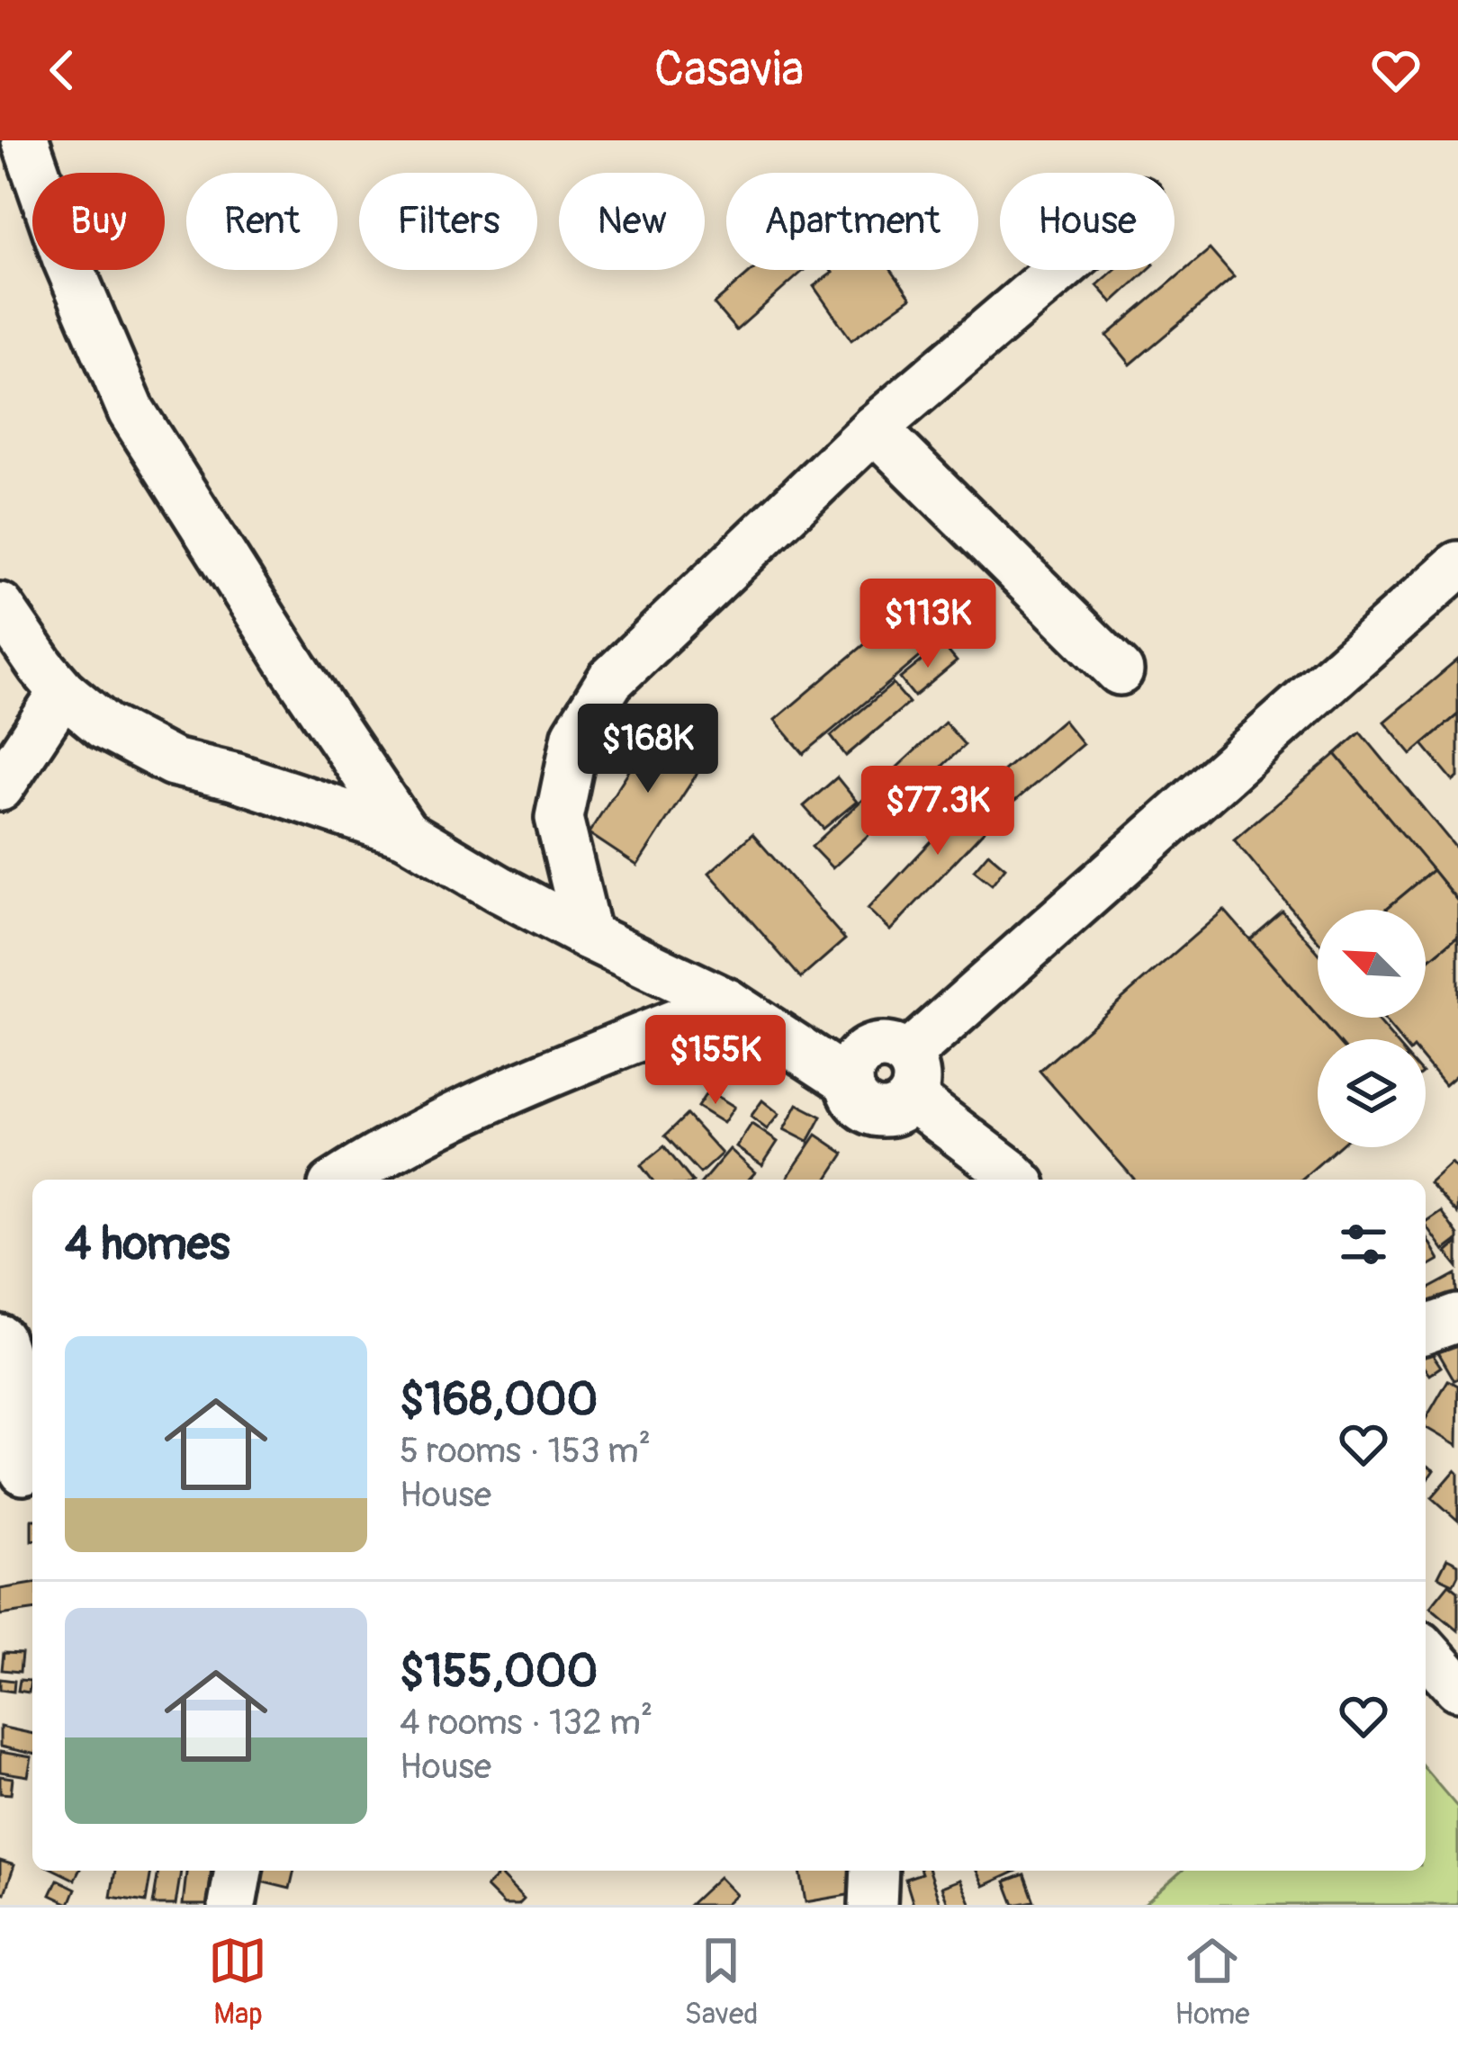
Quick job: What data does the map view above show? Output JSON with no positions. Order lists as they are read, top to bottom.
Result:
{
  "north": "top left",
  "page": {
    "header": "Casavia",
    "chip": [
      "Buy",
      "Rent",
      "Filters",
      "New",
      "Apartment",
      "House"
    ],
    "price": [
      "$113K",
      "$168K",
      "$77.3K",
      "$155K"
    ],
    "heading": "4 homes",
    "list": [
      {
        "name": "$168,000",
        "note": "5 rooms · 153 m² · House"
      },
      {
        "name": "$155,000",
        "note": "4 rooms · 132 m² · House"
      }
    ],
    "tabs": ["Map", "Saved", "Home"]
  }
}
